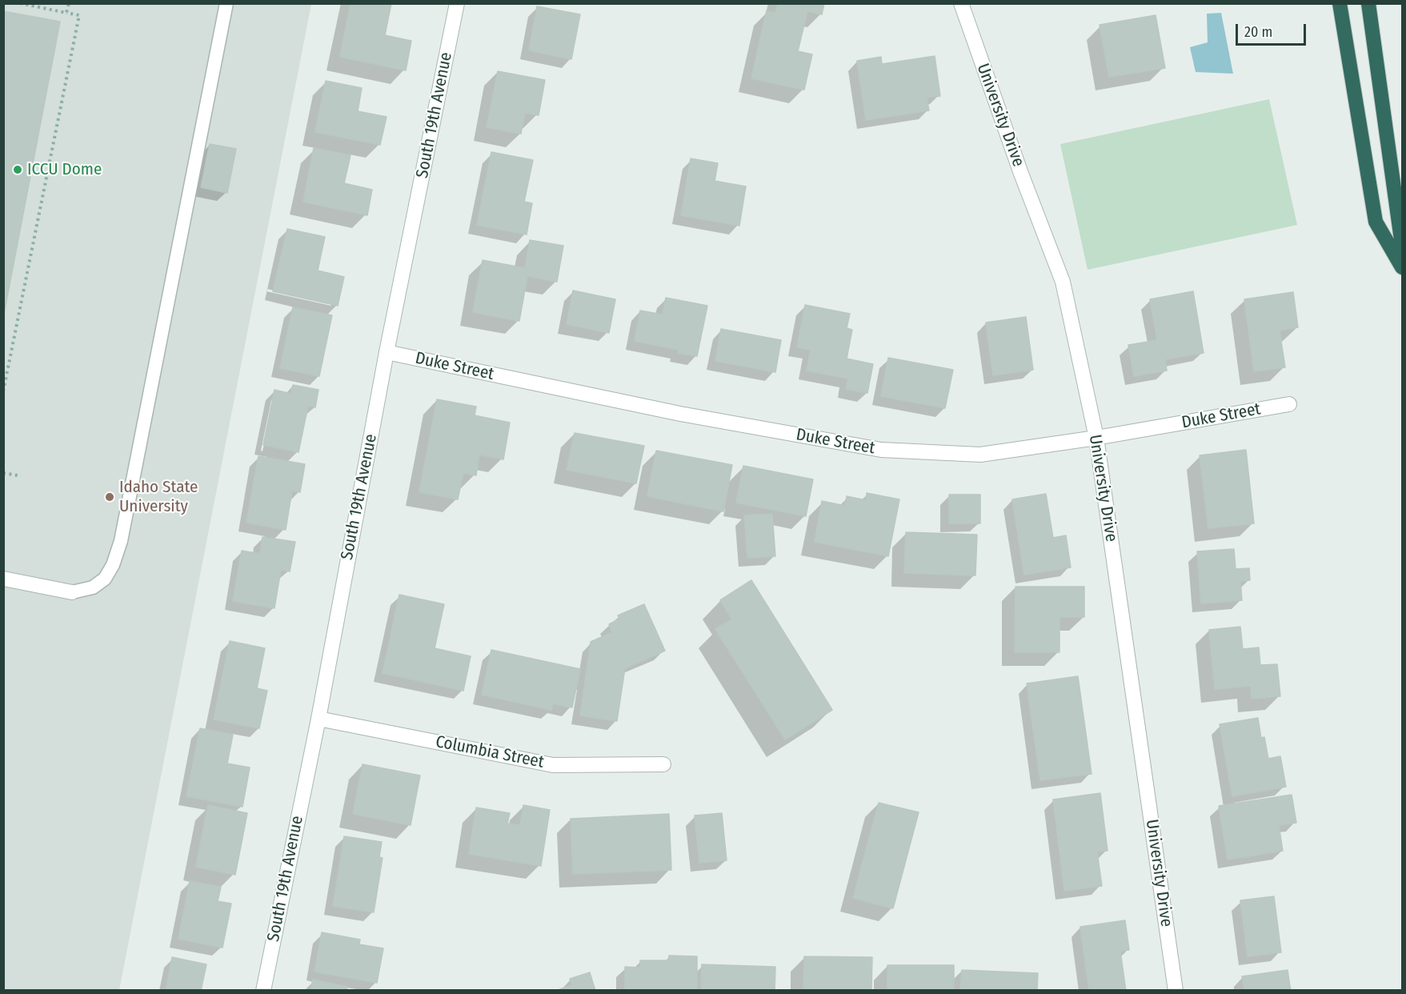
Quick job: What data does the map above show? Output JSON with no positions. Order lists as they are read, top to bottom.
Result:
{
  "streets": {
    "street": [
      "South 19th Avenue",
      "University Drive",
      "Duke Street",
      "Columbia Street"
    ]
  },
  "crossings": [
    ["South 19th Avenue", "Duke Street"],
    ["South 19th Avenue", "Columbia Street"],
    ["University Drive", "Duke Street"]
  ],
  "places": ["ICCU Dome", "Idaho State University"],
  "scale_bar": "20 m"
}
